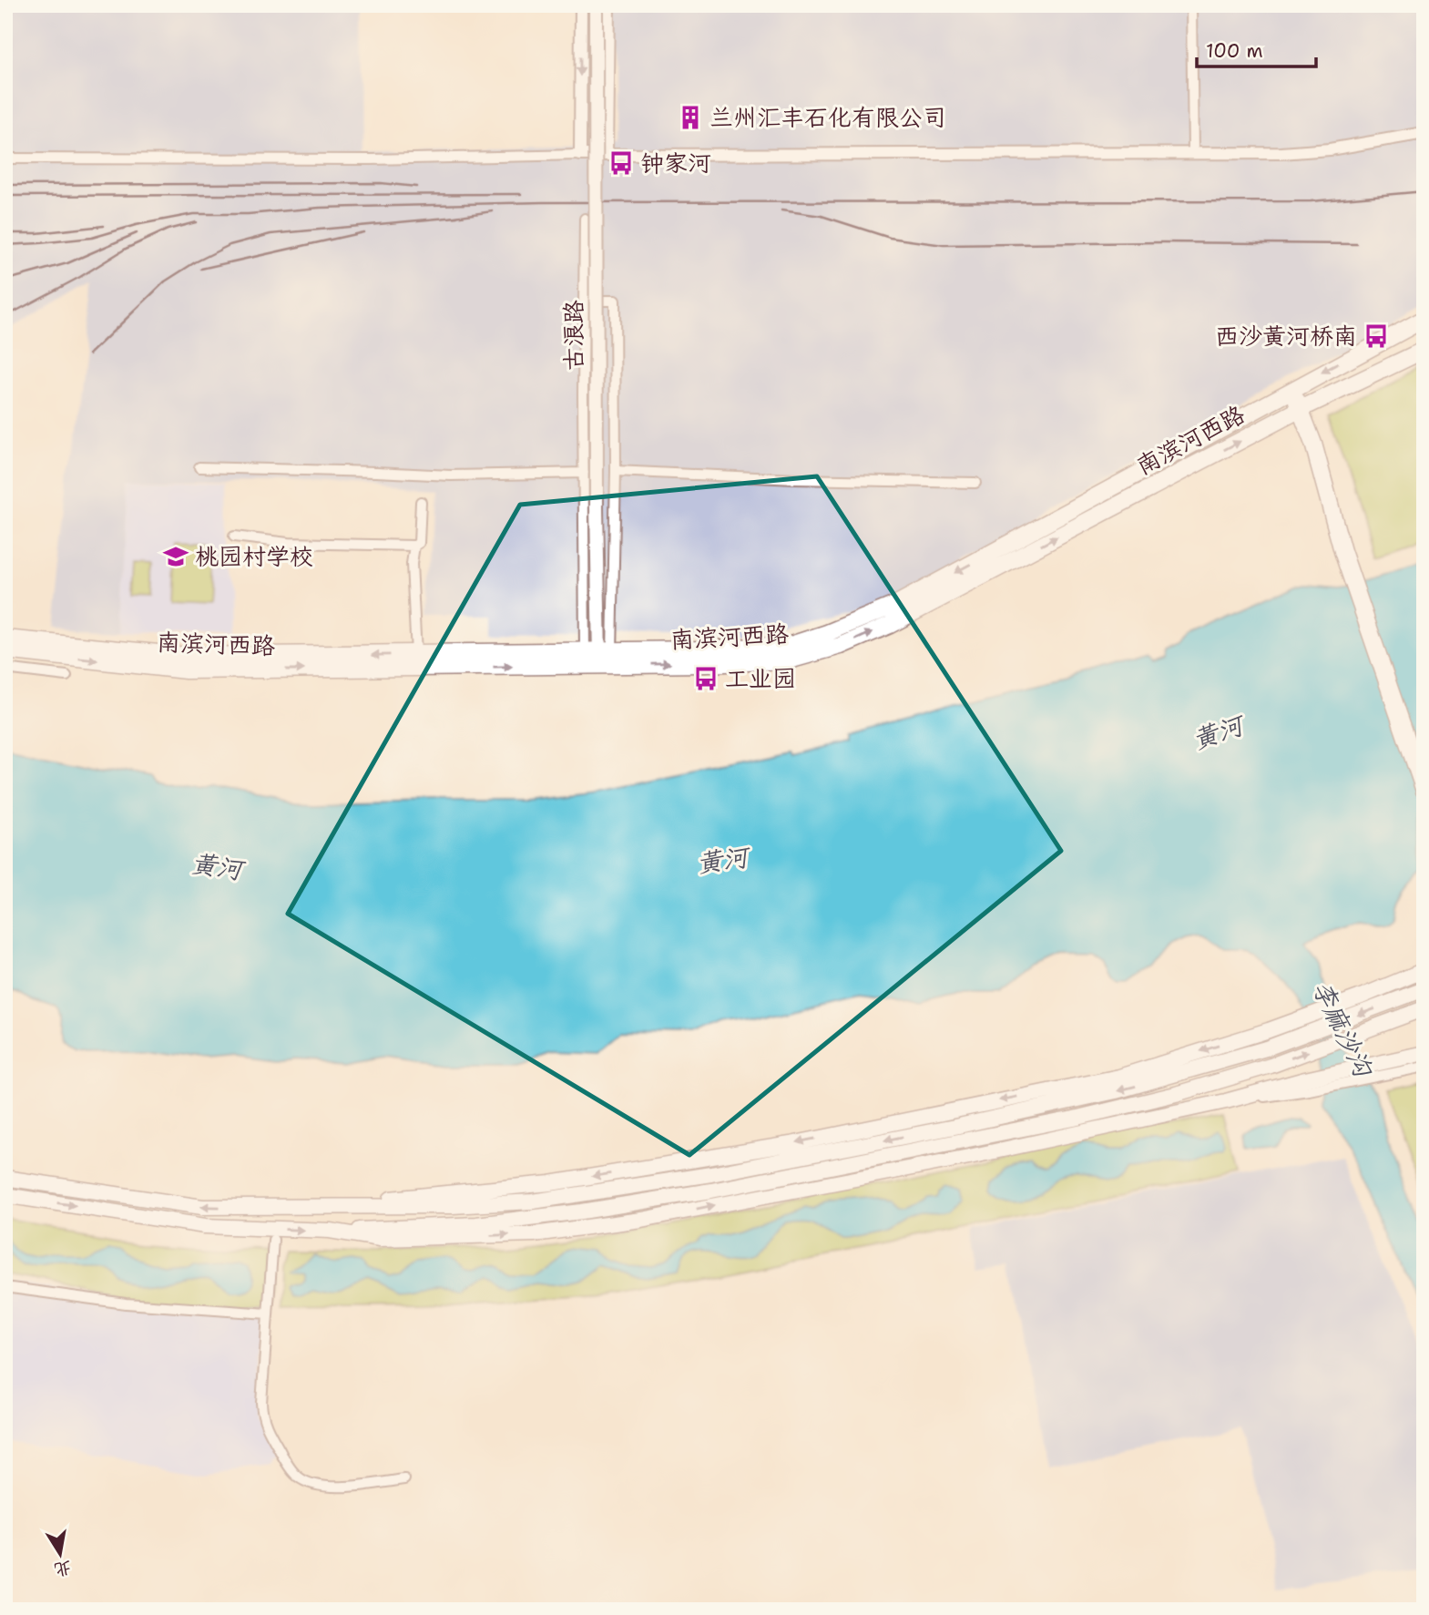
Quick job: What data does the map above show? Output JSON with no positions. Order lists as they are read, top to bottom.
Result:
{
  "streets": {
    "highway": ["南滨河西路"],
    "main road": ["古浪路"]
  },
  "crossings": [
    ["古浪路", "南滨河西路"]
  ],
  "water": ["黄河", "李麻沙沟"],
  "places": {
    "building": ["兰州汇丰石化有限公司"],
    "bus stop": ["钟家河", "西沙黄河桥南", "工业园"],
    "school or university": ["桃园村学校"]
  },
  "scale_bar": "100 m",
  "north": "bottom"
}
